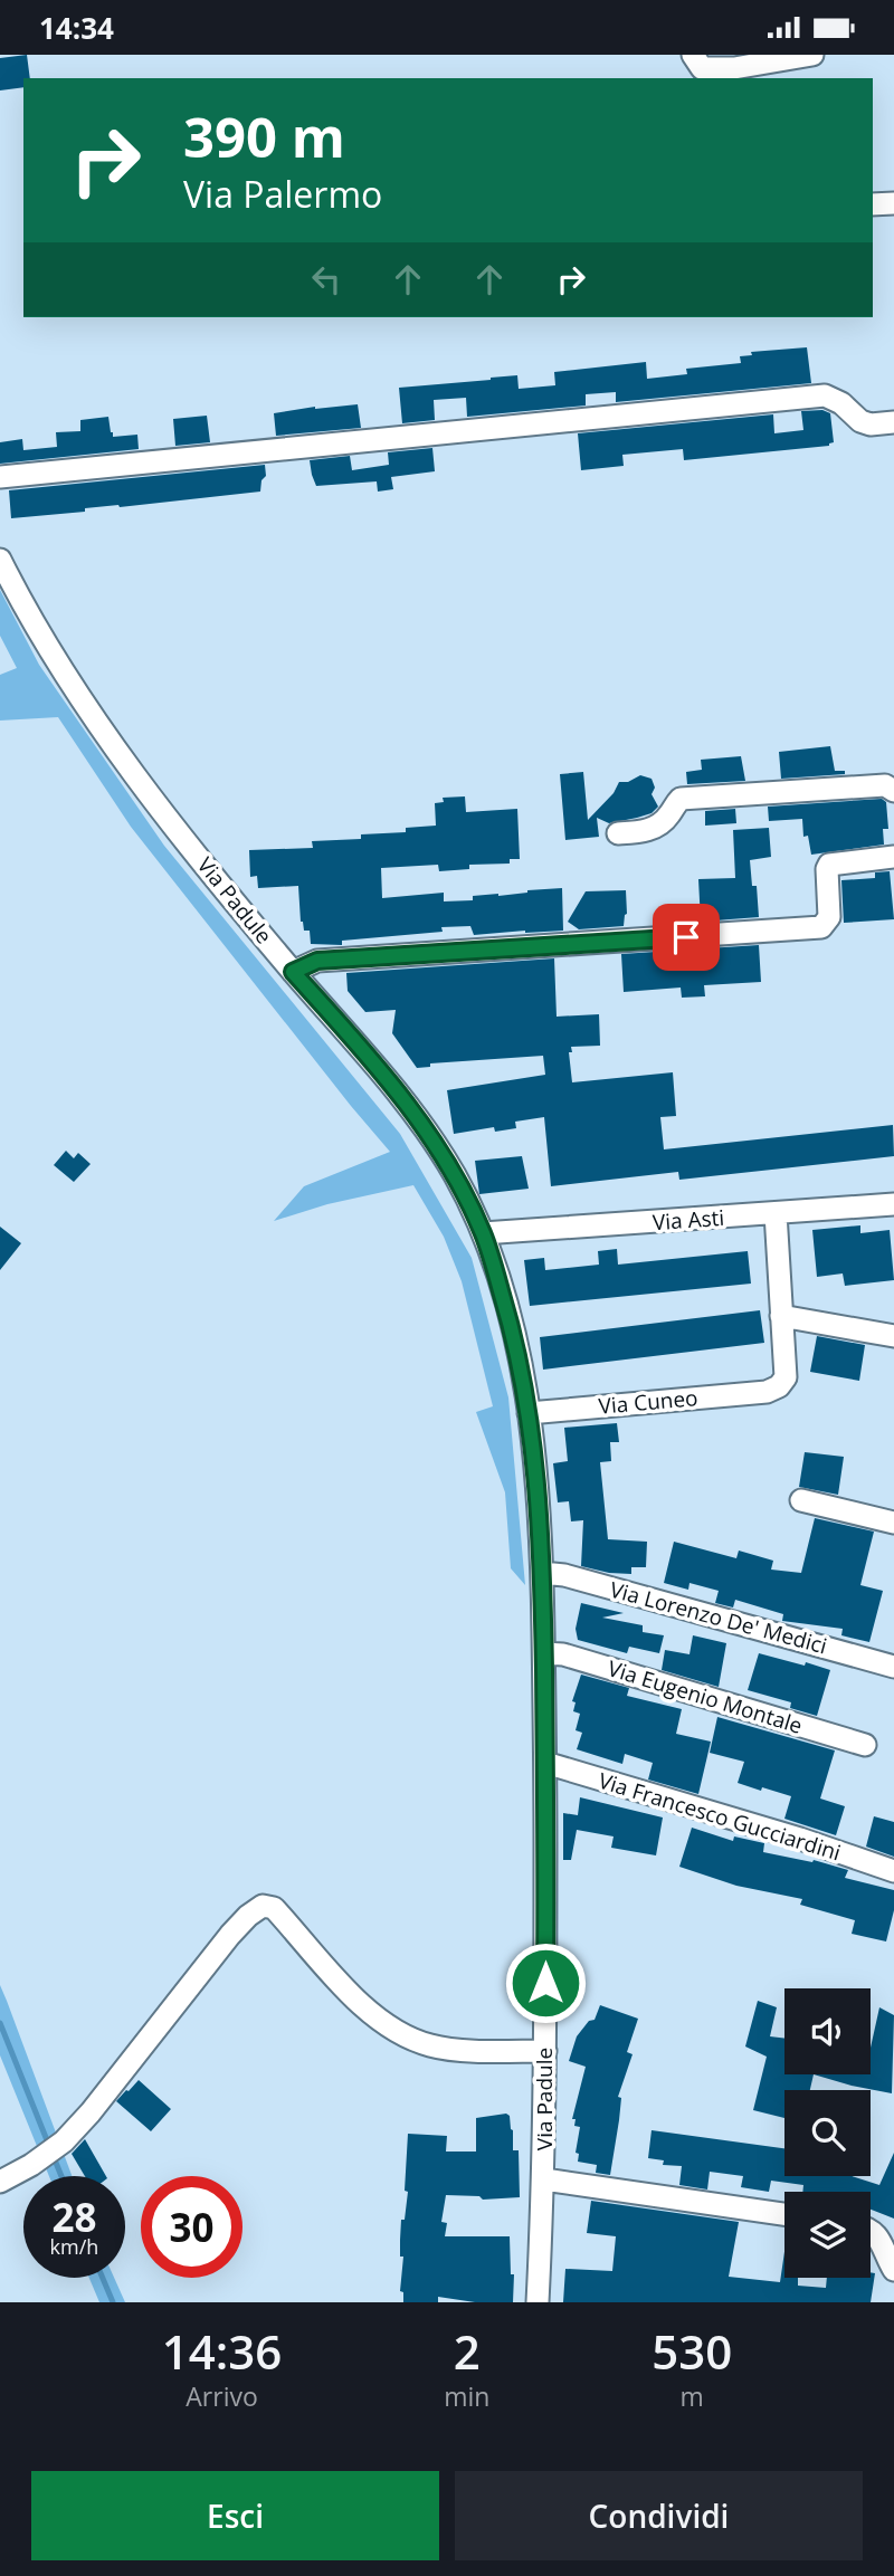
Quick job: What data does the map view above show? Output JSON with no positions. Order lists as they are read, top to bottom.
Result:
{
  "streets": {
    "street": [
      "Via Padule",
      "Via Asti",
      "Via Cuneo",
      "Via Lorenzo De' Medici",
      "Via Eugenio Montale",
      "Via Francesco Gucciardini"
    ]
  },
  "crossings": [
    ["Via Padule", "Via Asti"],
    ["Via Padule", "Via Cuneo"],
    ["Via Padule", "Via Lorenzo De' Medici"],
    ["Via Padule", "Via Eugenio Montale"],
    ["Via Padule", "Via Francesco Gucciardini"]
  ],
  "page": {
    "status": "14:34",
    "turn": ["390 m", "Via Palermo"],
    "speed": "28 km/h",
    "limit": "30",
    "eta": [
      "14:36",
      "Arrivo",
      "2",
      "min",
      "530",
      "m"
    ],
    "buttons": ["Esci", "Condividi"]
  }
}
